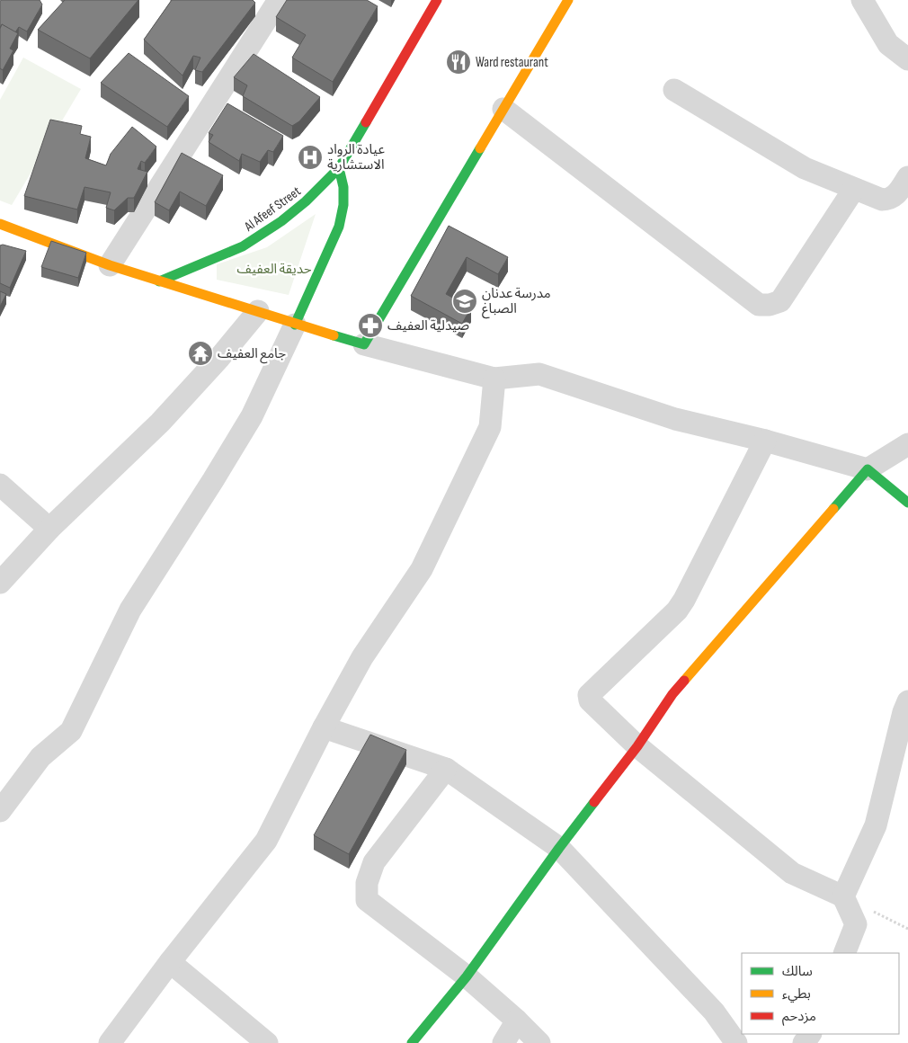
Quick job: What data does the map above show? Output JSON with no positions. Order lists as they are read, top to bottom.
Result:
{
  "streets": {
    "main road": ["Al Afeef Street"]
  },
  "parks": ["حديقة العفيف"],
  "places": {
    "restaurant": ["Ward restaurant"],
    "hospital": ["عيادة الرواد الاستشارية"],
    "school or university": ["مدرسة عدنان الصباغ"],
    "pharmacy": ["صيدلية العفيف"],
    "temple": ["جامع العفيف"]
  },
  "legend": ["سالك", "بطيء", "مزدحم"]
}
